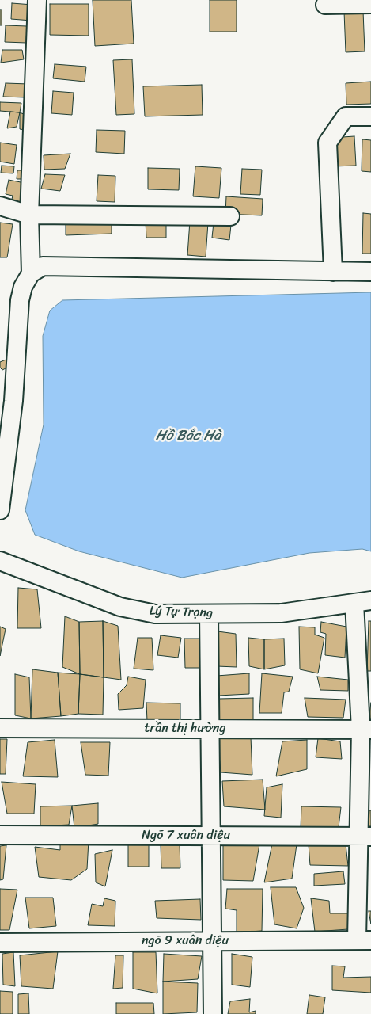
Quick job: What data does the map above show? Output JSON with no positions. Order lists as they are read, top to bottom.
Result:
{
  "streets": {
    "street": [
      "Lý Tự Trọng",
      "trần thị hường",
      "Ngõ 7 xuân diệu",
      "ngõ 9 xuân diệu"
    ]
  },
  "water": ["Hồ Bắc Hà"]
}
